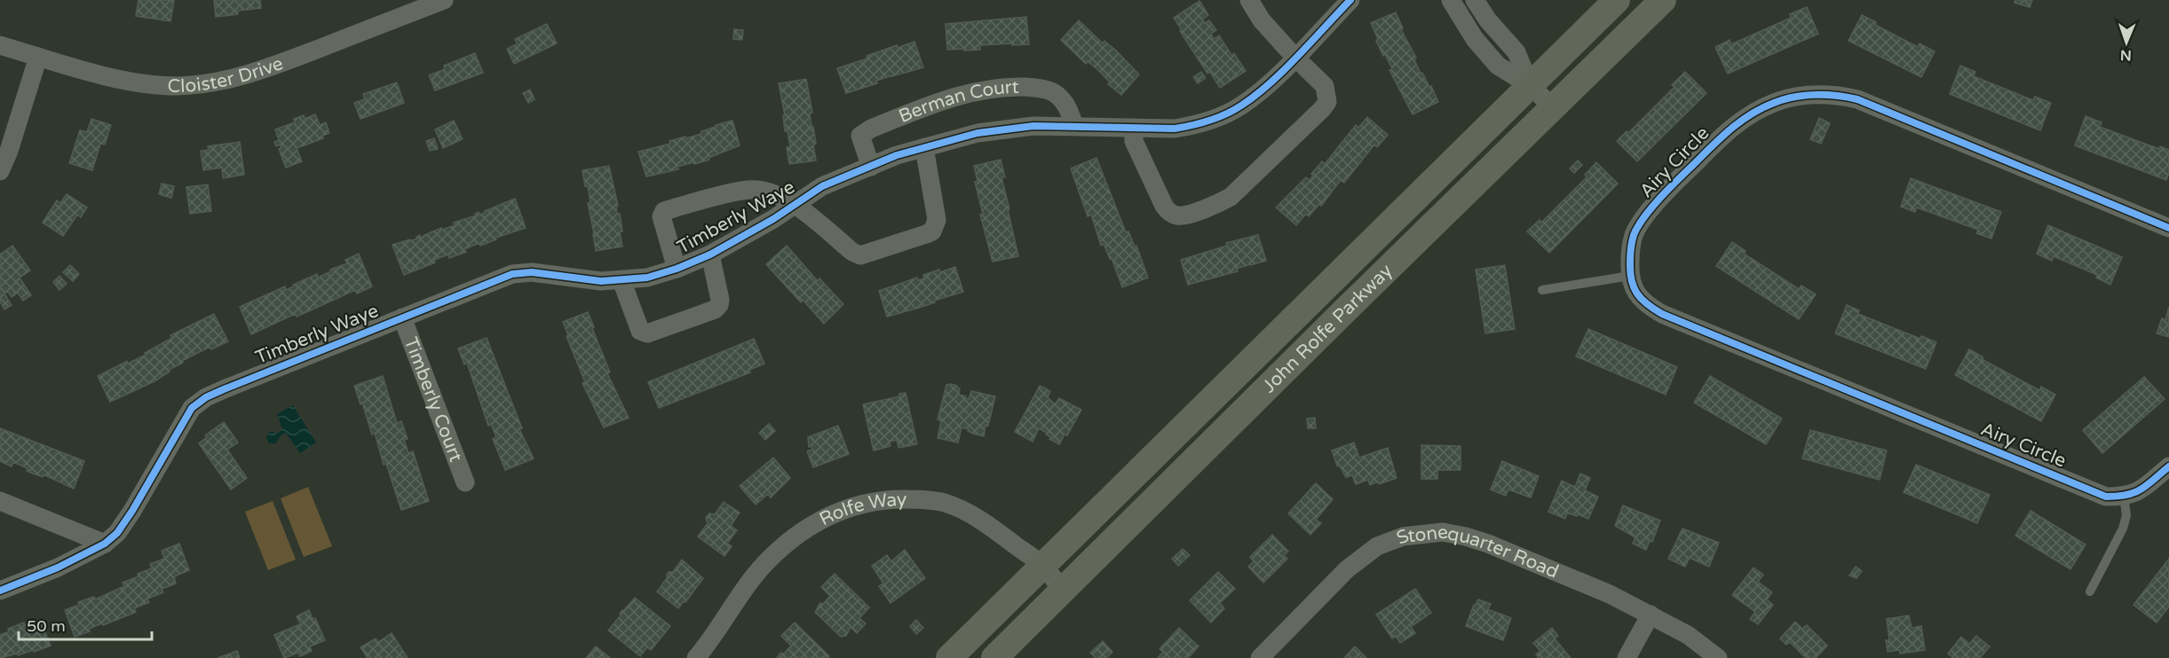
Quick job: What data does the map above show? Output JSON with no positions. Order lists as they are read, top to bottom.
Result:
{
  "streets": {
    "main road": ["John Rolfe Parkway"],
    "street": [
      "Cloister Drive",
      "Berman Court",
      "Airy Circle",
      "Timberly Waye",
      "Timberly Court",
      "Rolfe Way",
      "Stonequarter Road"
    ]
  },
  "crossings": [
    ["Berman Court", "Timberly Waye"],
    ["Timberly Waye", "Timberly Court"],
    ["John Rolfe Parkway", "Rolfe Way"]
  ],
  "scale_bar": "50 m",
  "north": "bottom"
}
